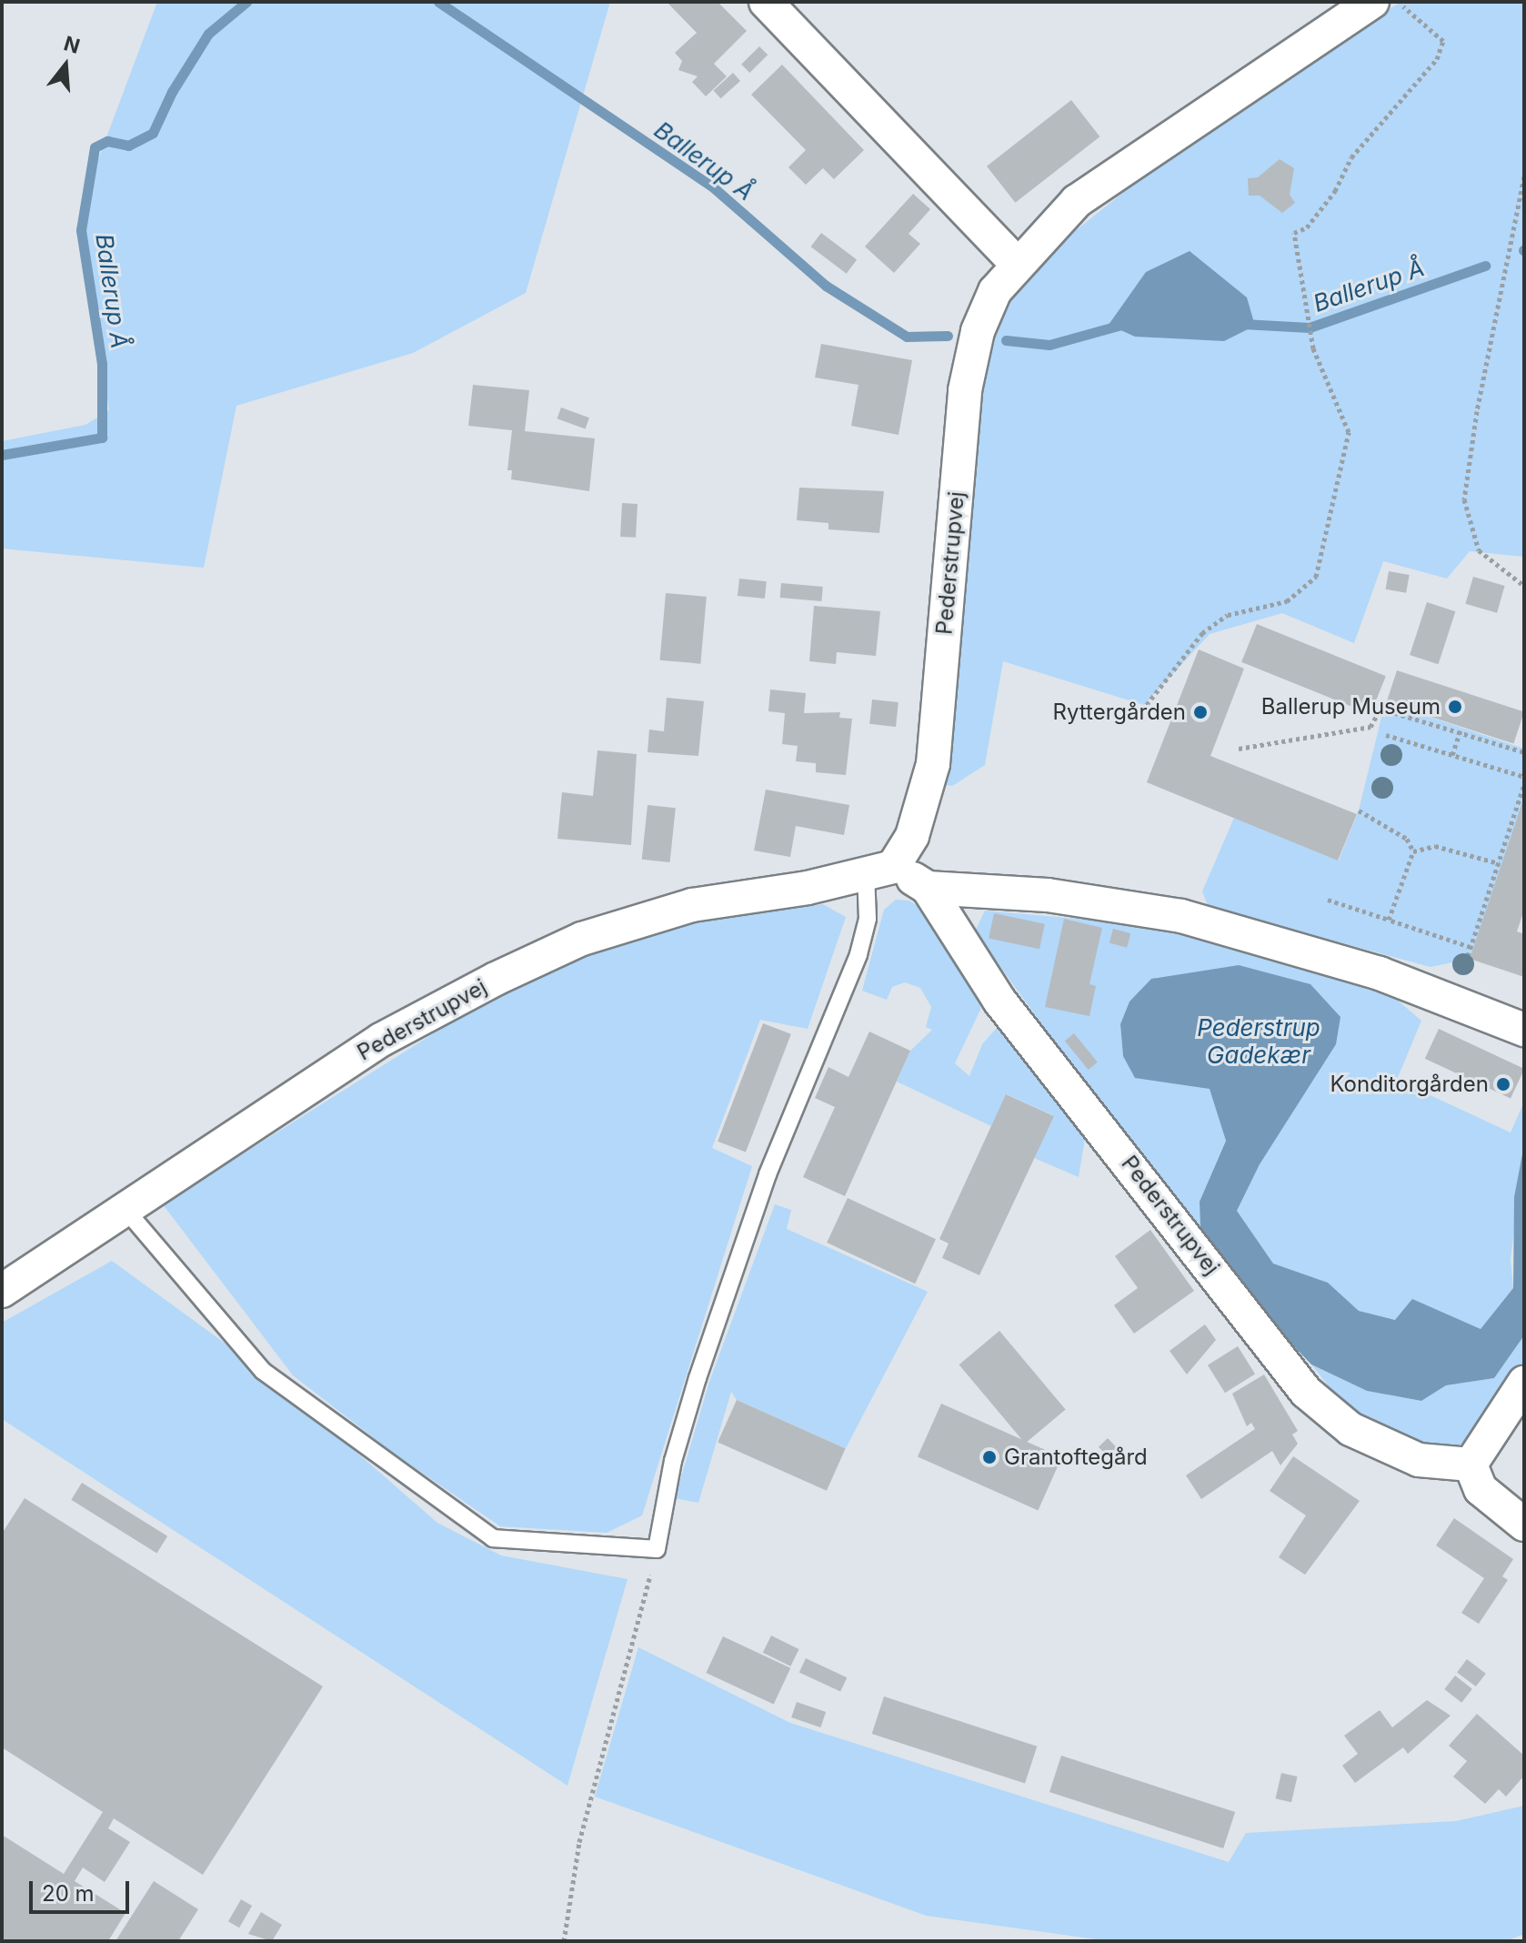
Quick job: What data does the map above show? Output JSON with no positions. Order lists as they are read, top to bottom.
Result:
{
  "streets": {
    "street": ["Pederstrupvej"]
  },
  "water": ["Ballerup Å", "Pederstrup Gadekær"],
  "places": [
    "Ballerup Museum",
    "Ryttergården",
    "Konditorgården",
    "Grantoftegård"
  ],
  "scale_bar": "20 m",
  "north": "top"
}
